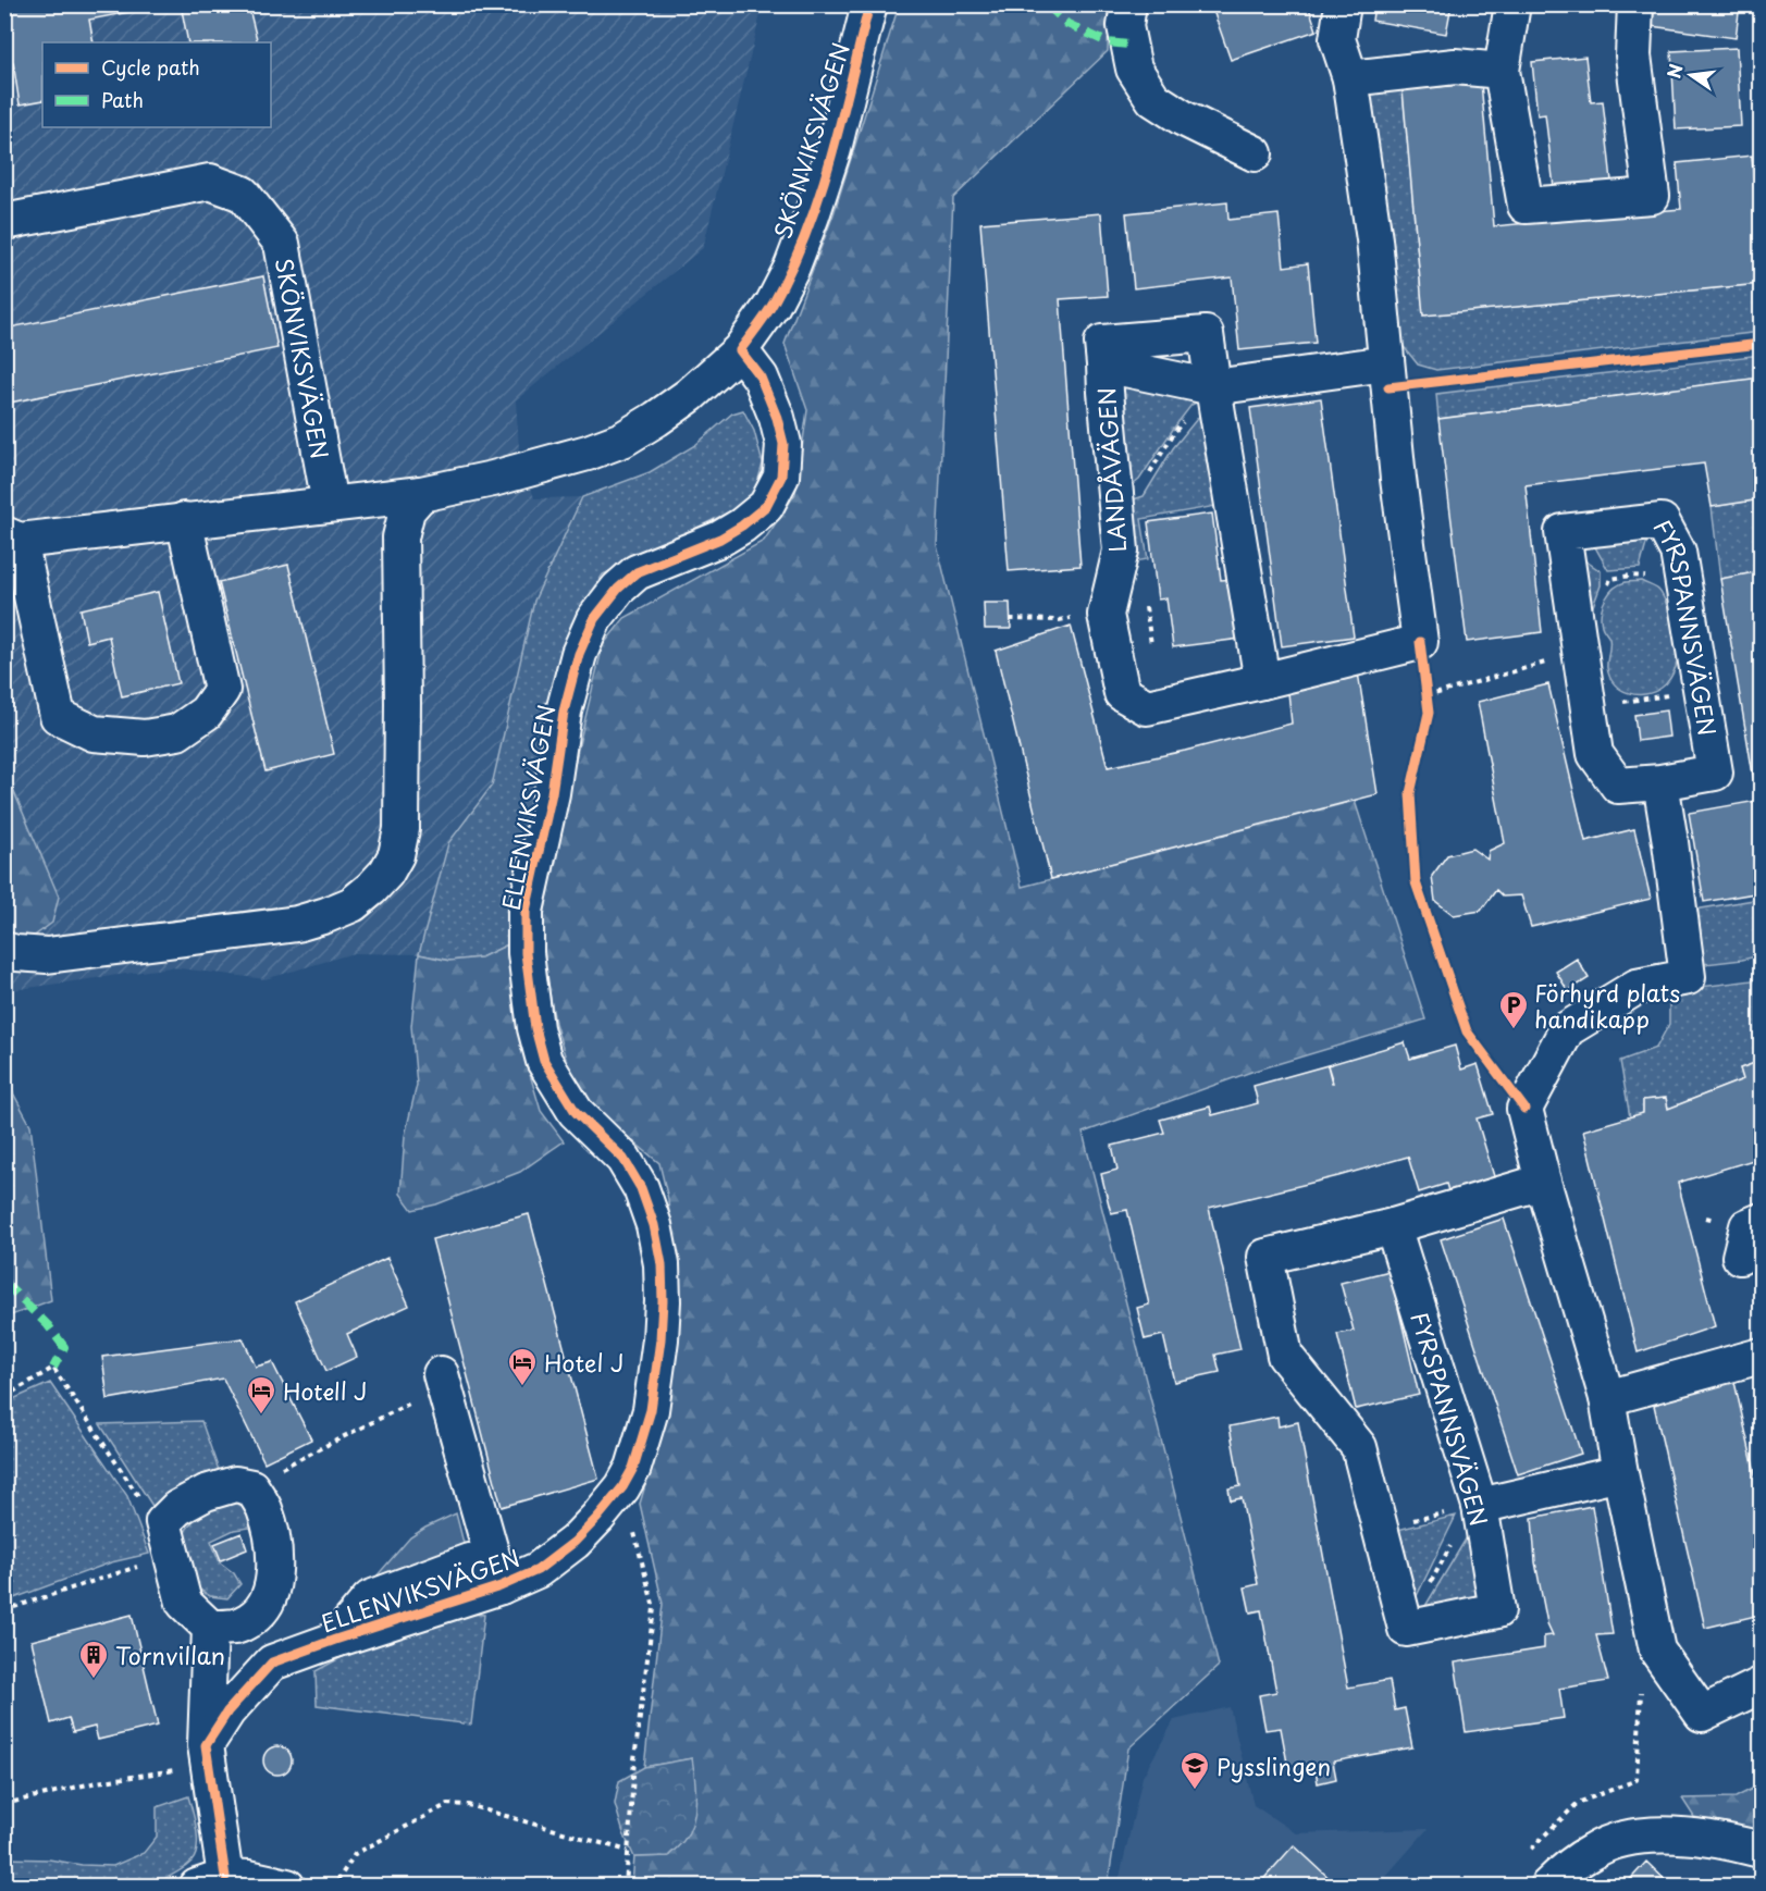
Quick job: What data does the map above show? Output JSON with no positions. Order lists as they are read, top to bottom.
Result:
{
  "streets": {
    "street": [
      "SKÖNVIKSVÄGEN",
      "LANDÅVÄGEN",
      "FYRSPANNSVÄGEN",
      "ELLENVIKSVÄGEN"
    ]
  },
  "crossings": [
    ["SKÖNVIKSVÄGEN", "ELLENVIKSVÄGEN"]
  ],
  "places": {
    "parking": ["Förhyrd plats handikapp"],
    "hotel": ["Hotel J", "Hotell J"],
    "building": ["Tornvillan"],
    "school or university": ["Pysslingen"]
  },
  "legend": ["Cycle path", "Path"],
  "north": "left"
}
